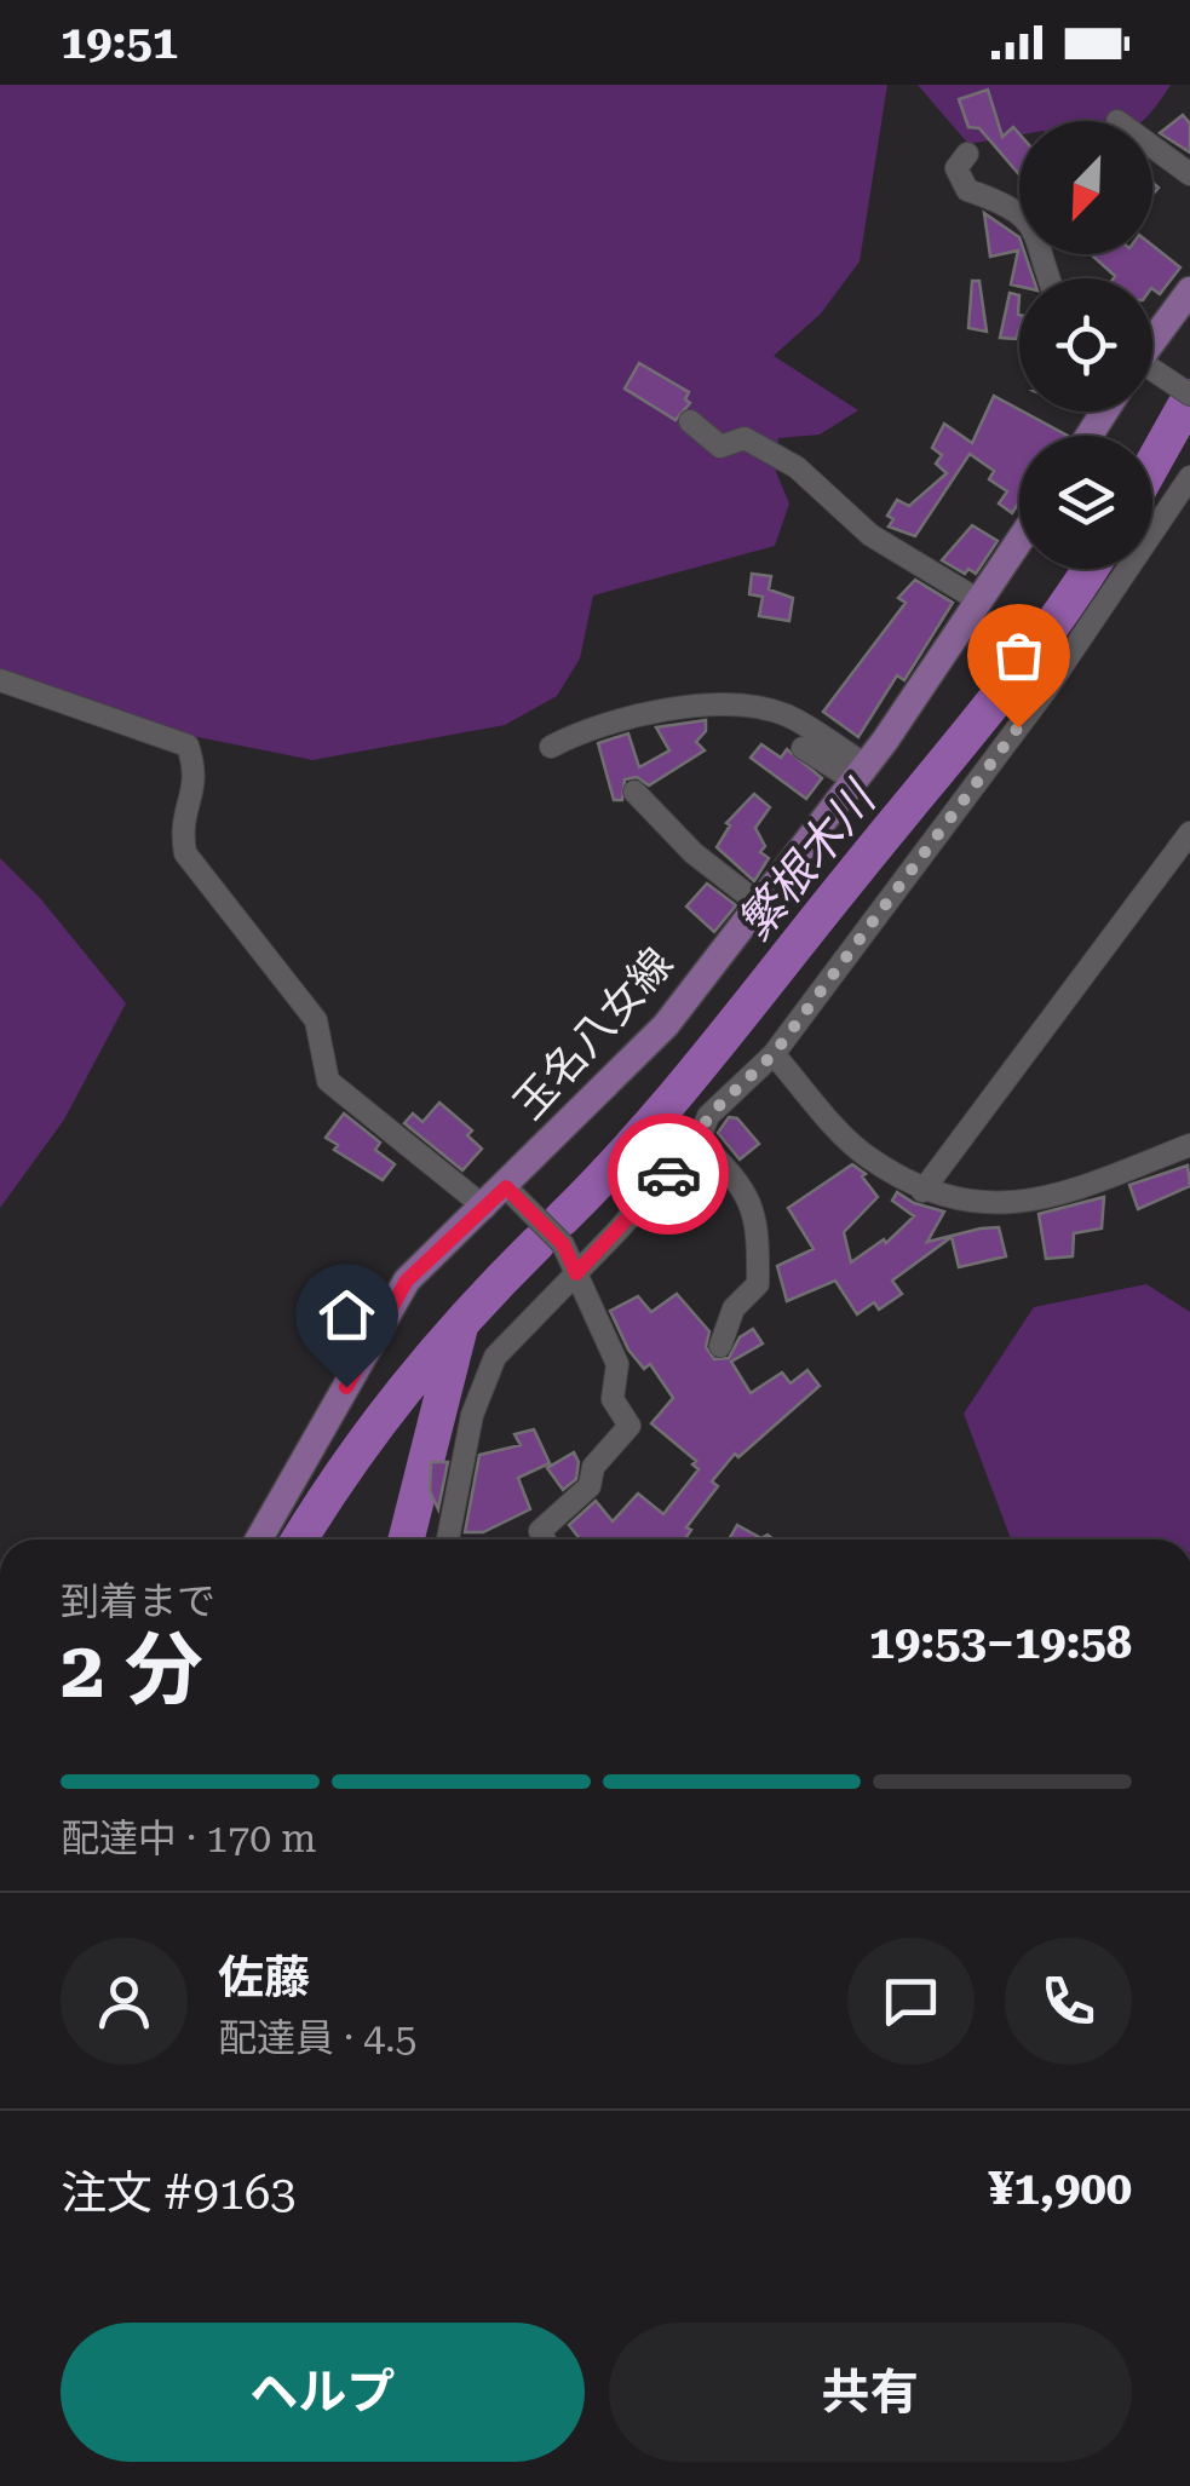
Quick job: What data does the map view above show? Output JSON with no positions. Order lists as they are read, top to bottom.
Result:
{
  "streets": {
    "main road": ["玉名八女線"]
  },
  "water": ["繁根木川"],
  "north": "bottom left",
  "page": {
    "status": "19:51",
    "heading": ["2 分", "到着まで", "19:53–19:58"],
    "panel": [
      "佐藤",
      "配達員 · 4.5",
      "注文 #9163",
      "¥1,900"
    ],
    "bar": "配達中 · 170 m",
    "buttons": ["ヘルプ", "共有"]
  }
}
